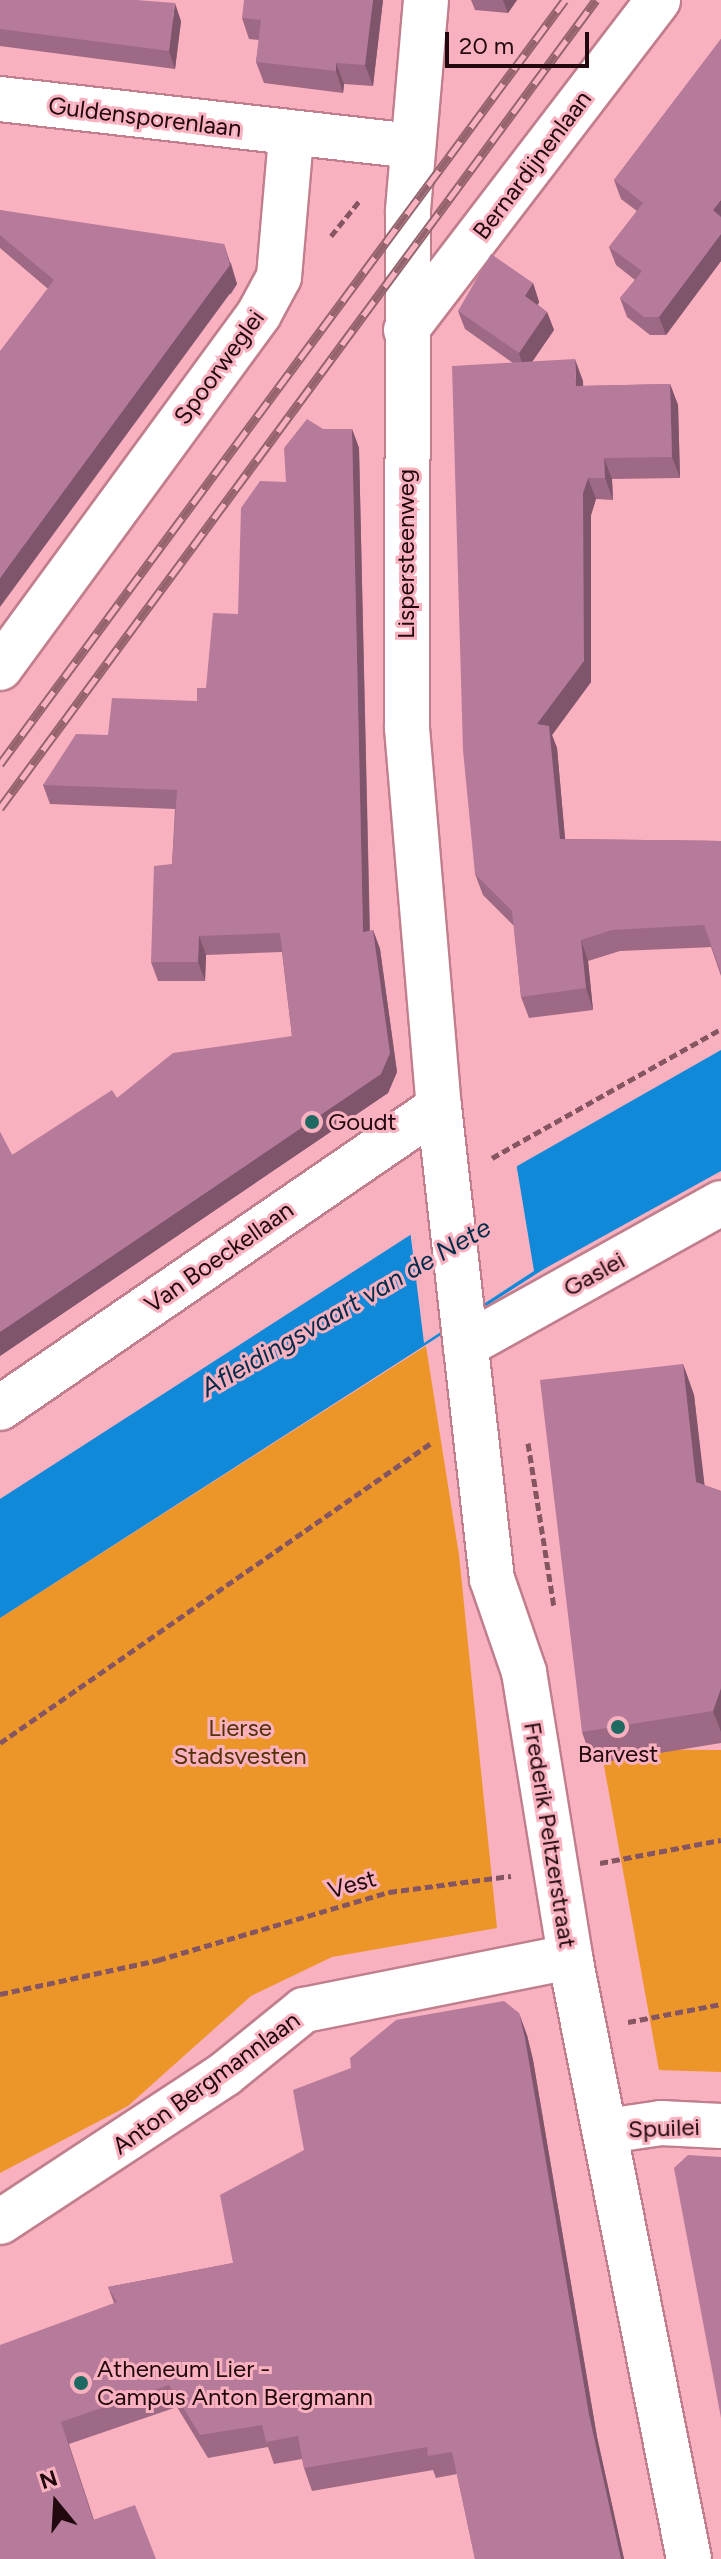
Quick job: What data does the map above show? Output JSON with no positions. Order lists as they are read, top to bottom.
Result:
{
  "streets": {
    "street": [
      "Guldensporenlaan",
      "Bernardijnenlaan",
      "Spoorweglei",
      "Lispersteenweg",
      "Van Boeckellaan",
      "Gaslei",
      "Frederik Peltzerstraat",
      "Anton Bergmannlaan",
      "Spuilei"
    ],
    "path": ["Vest"]
  },
  "crossings": [
    ["Guldensporenlaan", "Spoorweglei"],
    ["Bernardijnenlaan", "Lispersteenweg"],
    ["Lispersteenweg", "Van Boeckellaan"],
    ["Lispersteenweg", "Frederik Peltzerstraat"],
    ["Van Boeckellaan", "Frederik Peltzerstraat"],
    ["Gaslei", "Frederik Peltzerstraat"],
    ["Frederik Peltzerstraat", "Vest"],
    ["Frederik Peltzerstraat", "Anton Bergmannlaan"],
    ["Frederik Peltzerstraat", "Spuilei"]
  ],
  "water": ["Afleidingsvaart van de Nete"],
  "parks": ["Lierse Stadsvesten"],
  "places": ["Goudt", "Barvest", "Atheneum Lier - Campus Anton Bergmann"],
  "scale_bar": "20 m",
  "north": "top"
}
